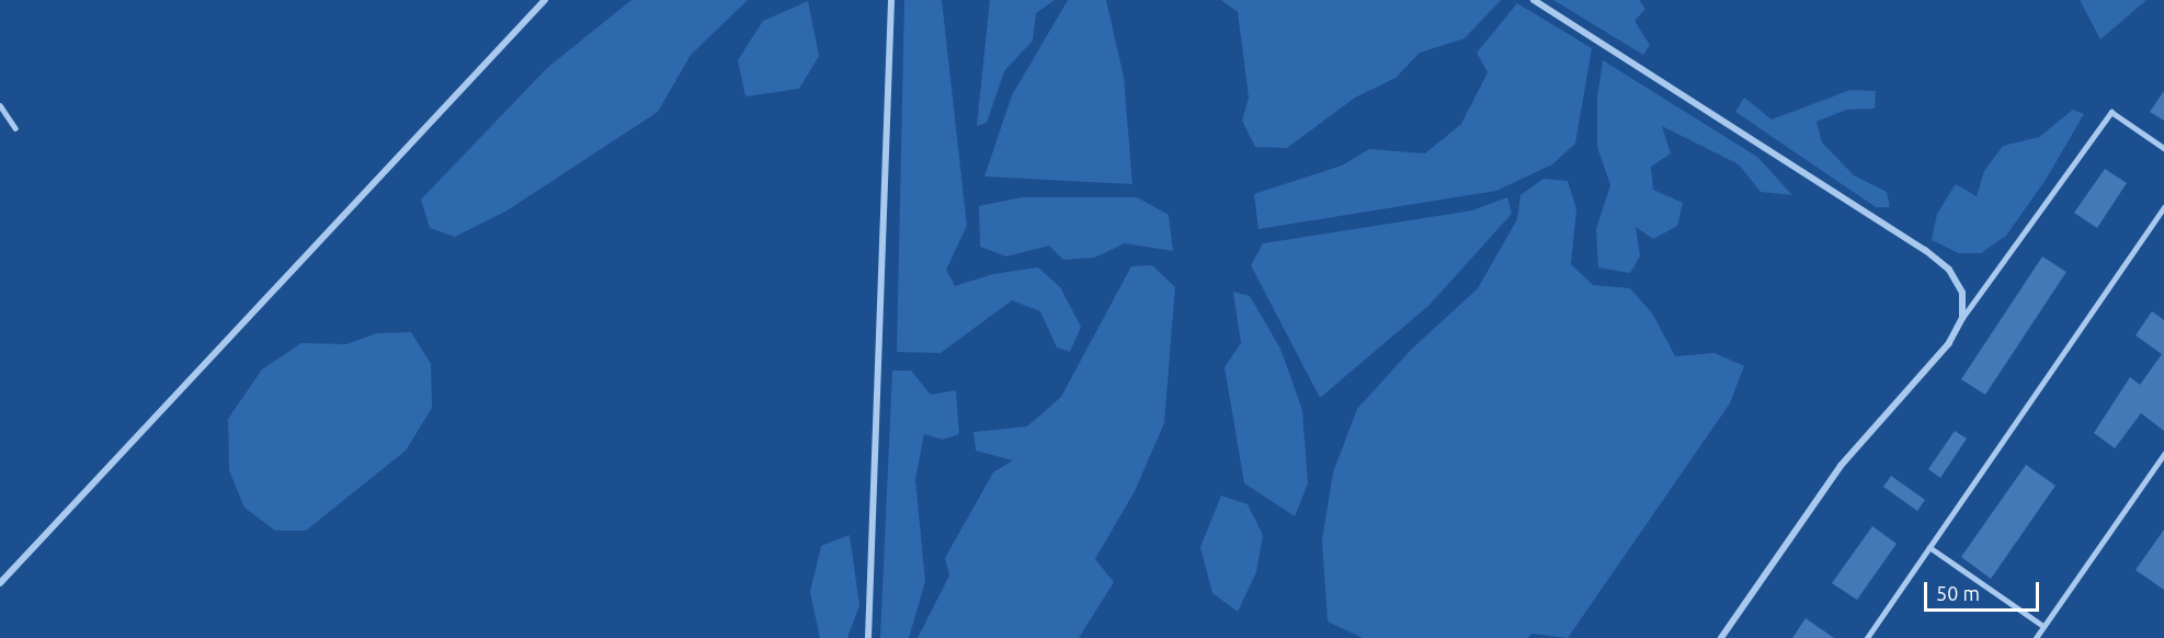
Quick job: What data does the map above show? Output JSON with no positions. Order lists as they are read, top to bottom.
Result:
{
  "scale_bar": "50 m"
}
